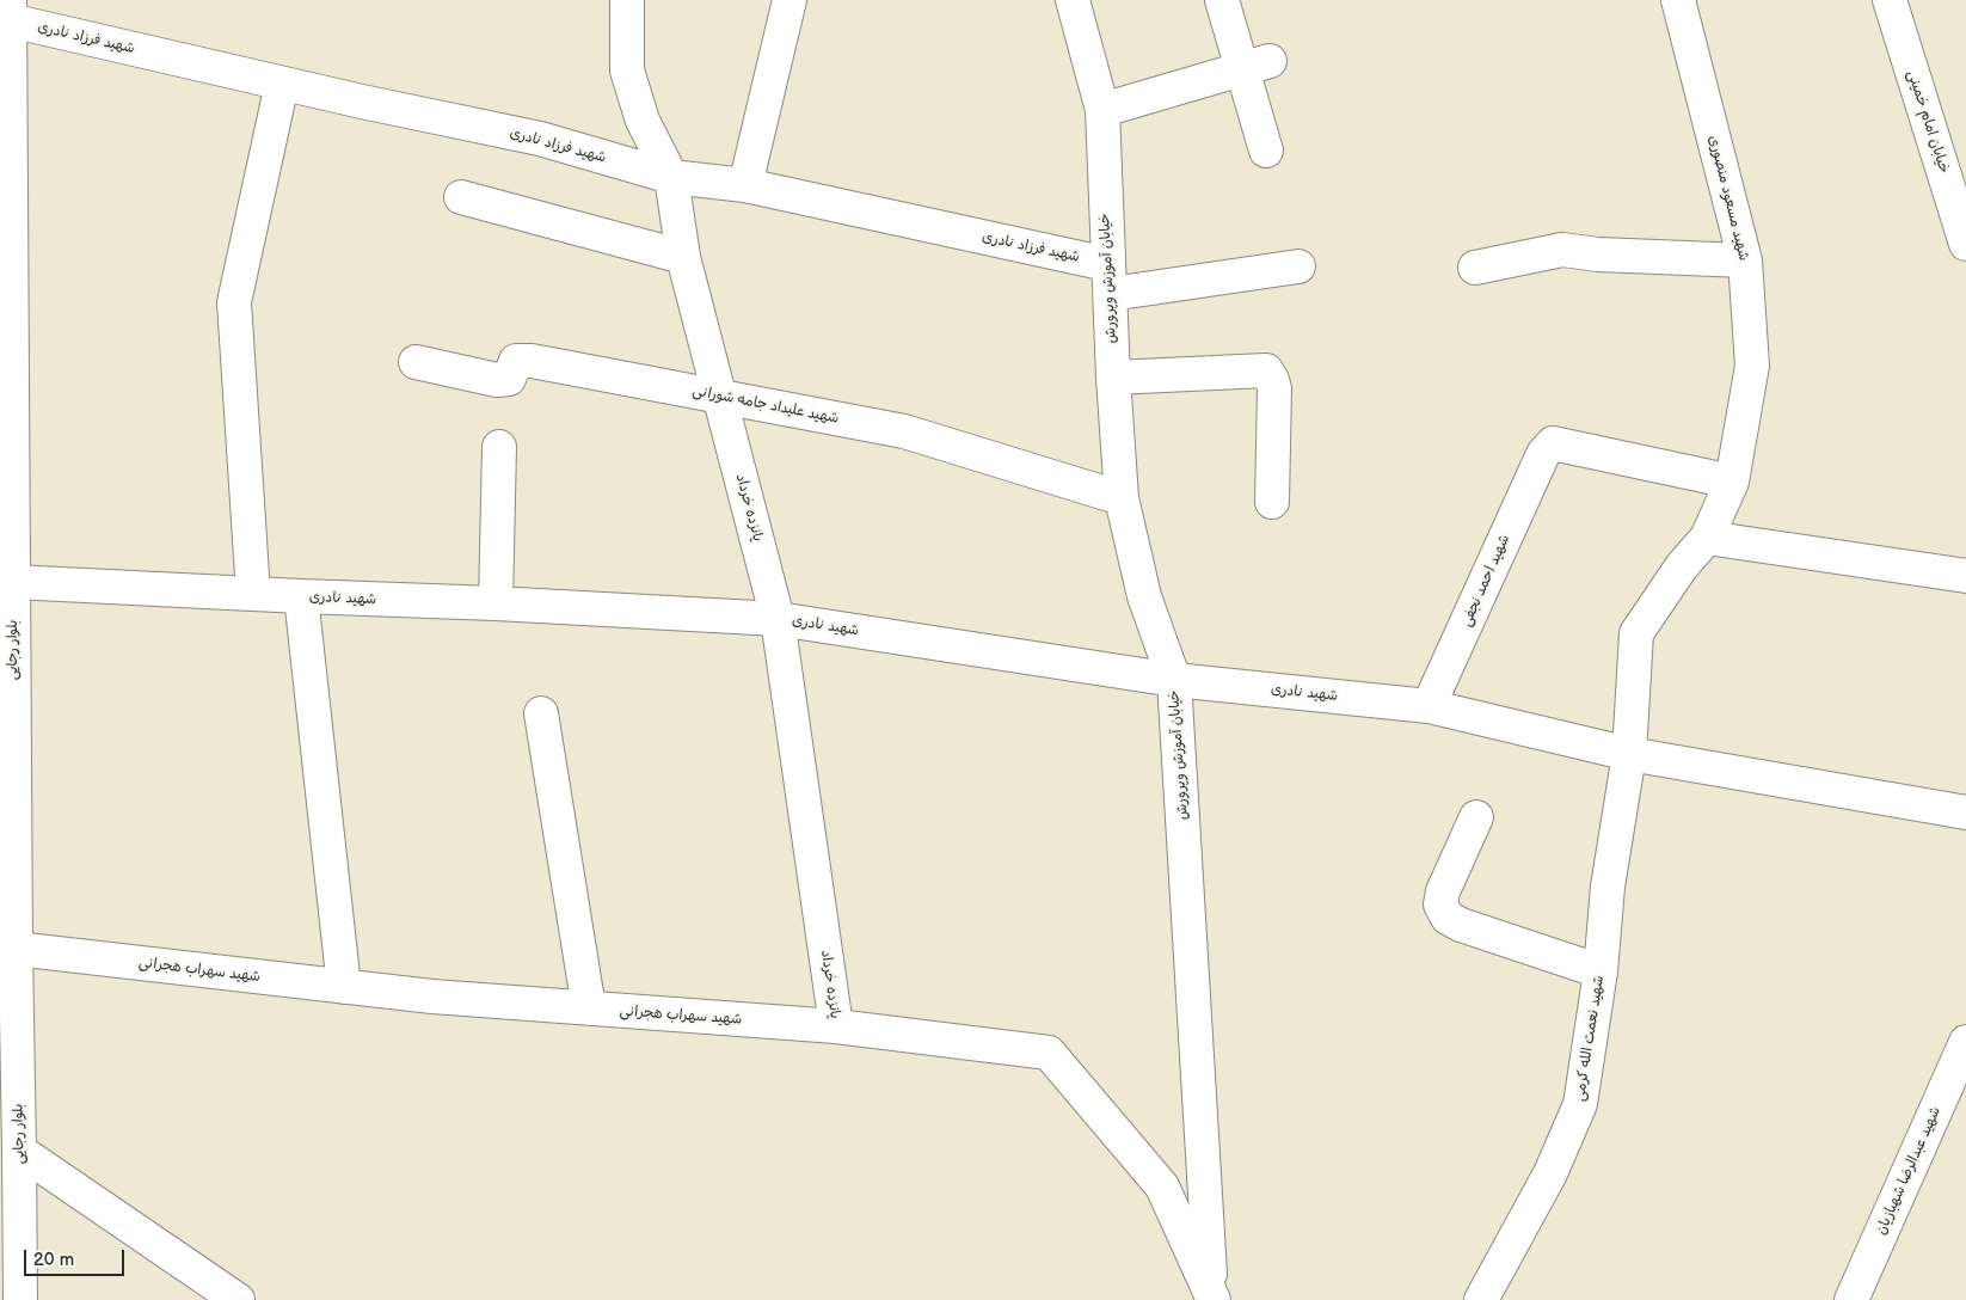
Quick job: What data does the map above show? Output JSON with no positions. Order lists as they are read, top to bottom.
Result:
{
  "streets": {
    "street": [
      "شهید فرزاد نادری",
      "خیابان امام خمینی",
      "شهید مسعود منصوری",
      "خیابان آموزش وپرورش",
      "شهید علیداد جامه شورانی",
      "پانزده خرداد",
      "شهید احمد نجفی",
      "شهید نادری",
      "بلوار رجایی",
      "شهید سهراب هجرانی",
      "شهید نعمت الله کرمی",
      "شهید عبدالرضا شهبازیان"
    ]
  },
  "crossings": [
    ["شهید فرزاد نادری", "خیابان آموزش وپرورش"],
    ["شهید فرزاد نادری", "پانزده خرداد"],
    ["شهید فرزاد نادری", "بلوار رجایی"],
    ["شهید مسعود منصوری", "شهید احمد نجفی"],
    ["شهید مسعود منصوری", "شهید نادری"],
    ["شهید مسعود منصوری", "شهید نعمت الله کرمی"],
    ["خیابان آموزش وپرورش", "شهید علیداد جامه شورانی"],
    ["خیابان آموزش وپرورش", "شهید نادری"],
    ["خیابان آموزش وپرورش", "شهید سهراب هجرانی"],
    ["شهید علیداد جامه شورانی", "پانزده خرداد"],
    ["پانزده خرداد", "شهید نادری"],
    ["پانزده خرداد", "شهید سهراب هجرانی"],
    ["شهید احمد نجفی", "شهید نادری"],
    ["شهید نادری", "بلوار رجایی"],
    ["شهید نادری", "شهید نعمت الله کرمی"],
    ["بلوار رجایی", "شهید سهراب هجرانی"]
  ],
  "scale_bar": "20 m"
}
